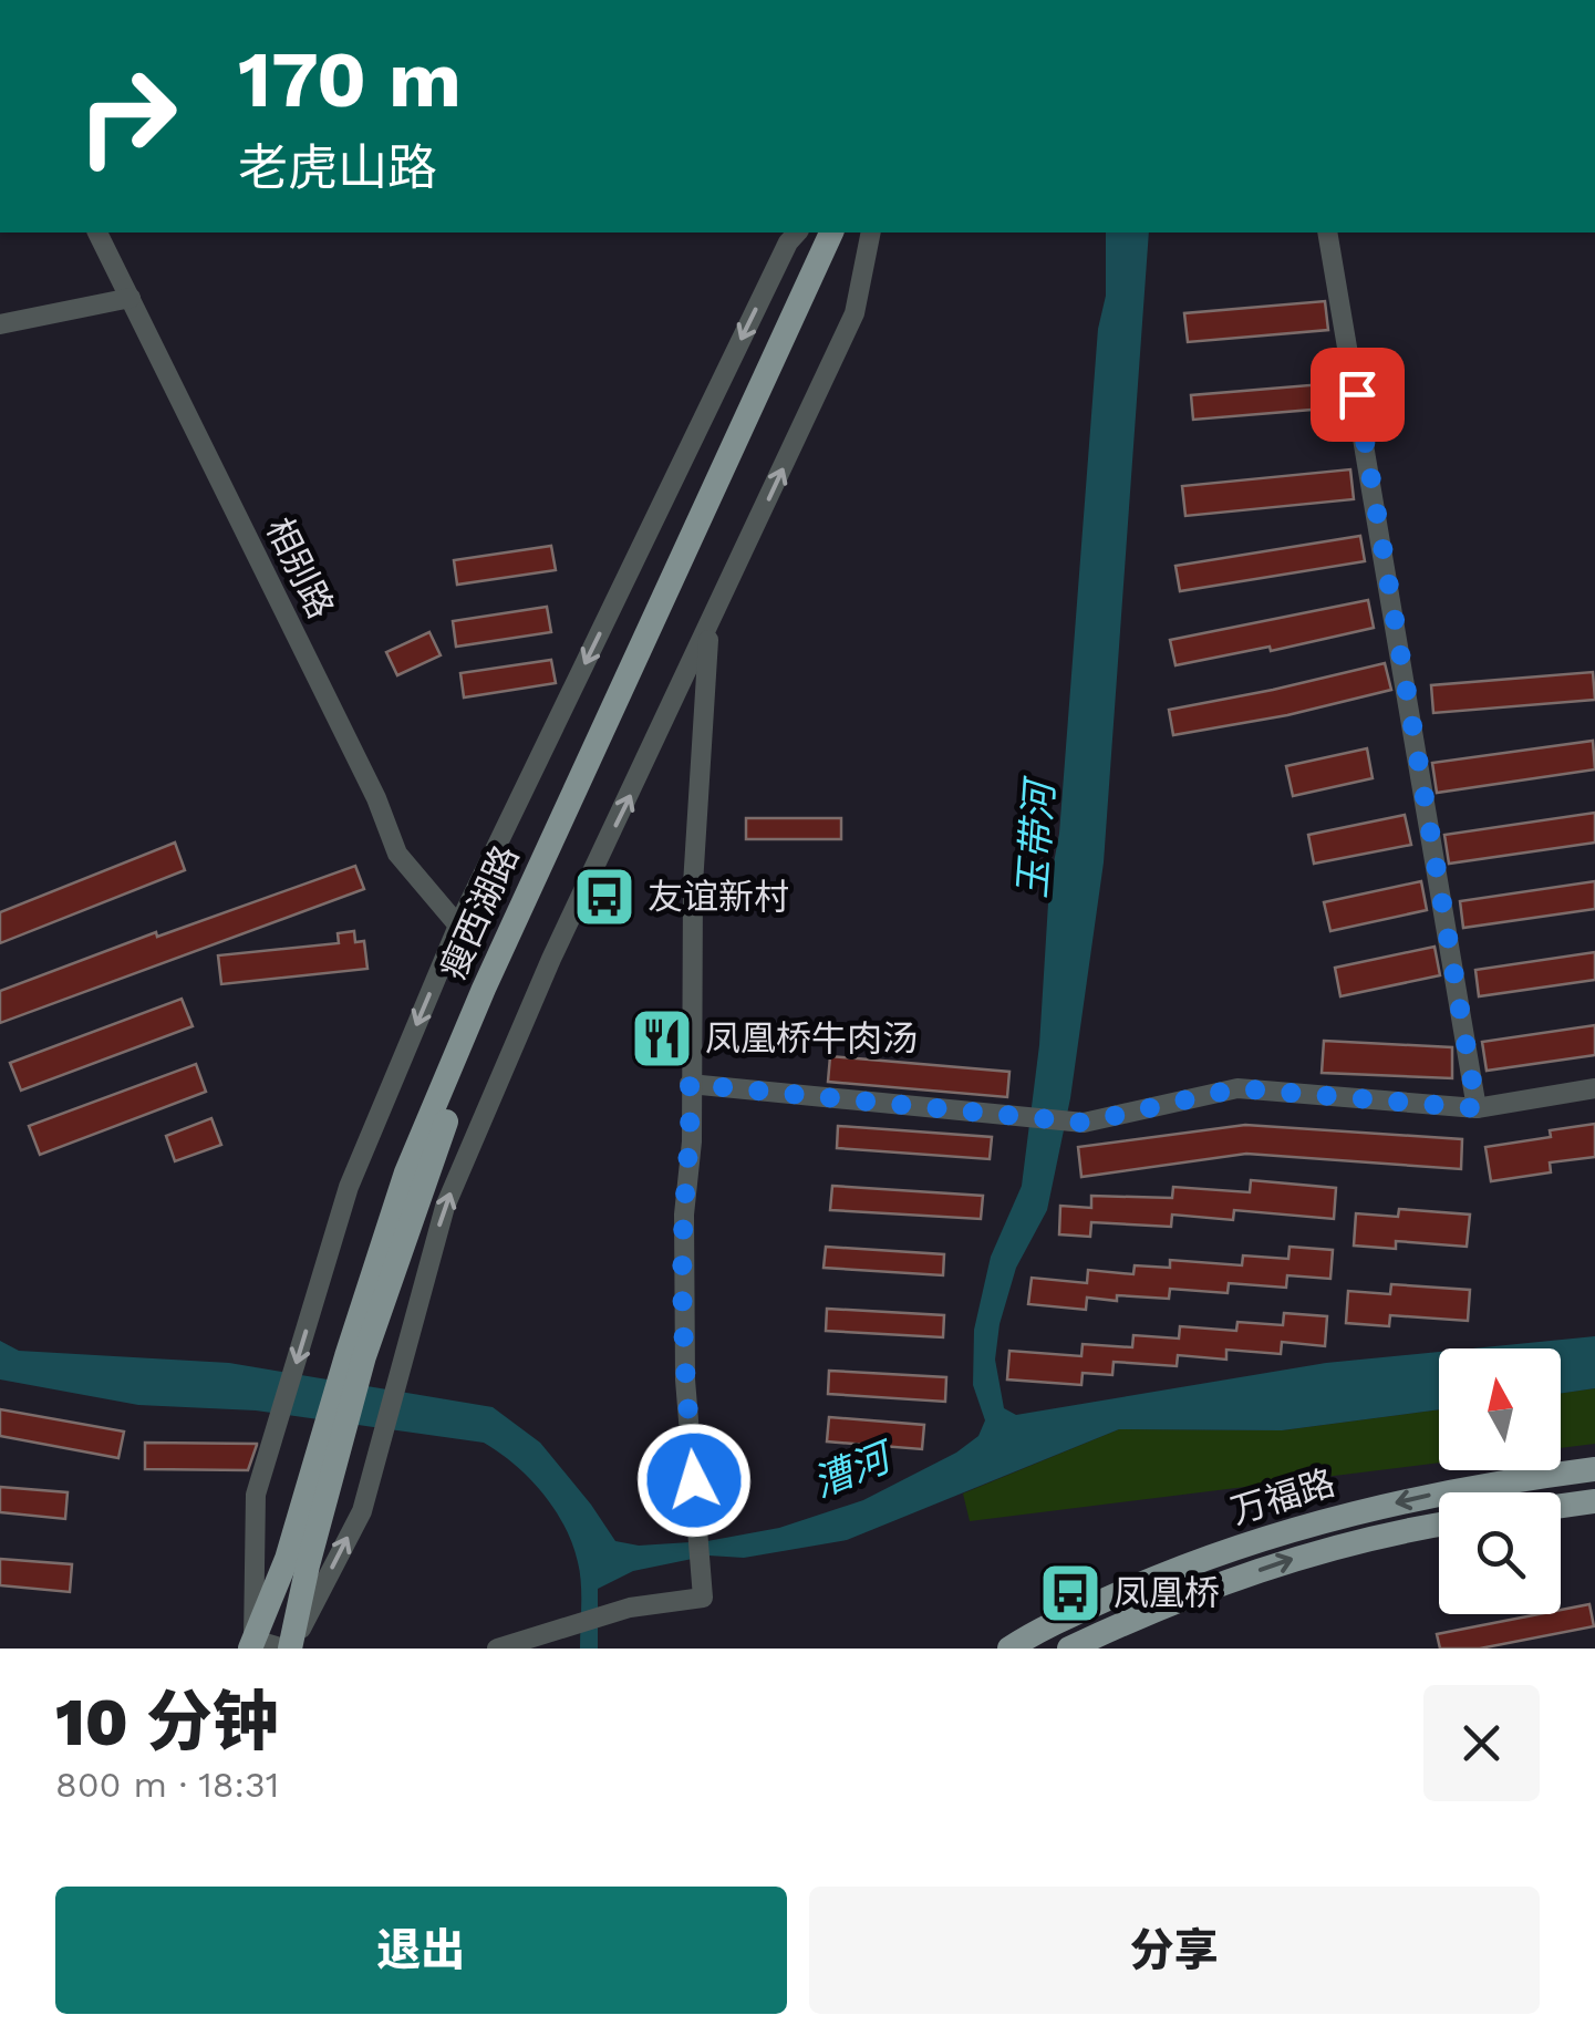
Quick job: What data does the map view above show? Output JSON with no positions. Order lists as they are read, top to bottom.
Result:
{
  "streets": {
    "main road": ["瘦西湖路", "万福路"],
    "street": ["相别路"]
  },
  "water": ["玉带河", "漕河"],
  "places": {
    "bus stop": ["友谊新村", "凤凰桥"],
    "restaurant": ["凤凰桥牛肉汤"]
  },
  "north": "top",
  "page": {
    "turn": ["170 m", "老虎山路"],
    "heading": ["10 分钟", "800 m · 18:31"],
    "buttons": ["退出", "分享"]
  }
}
